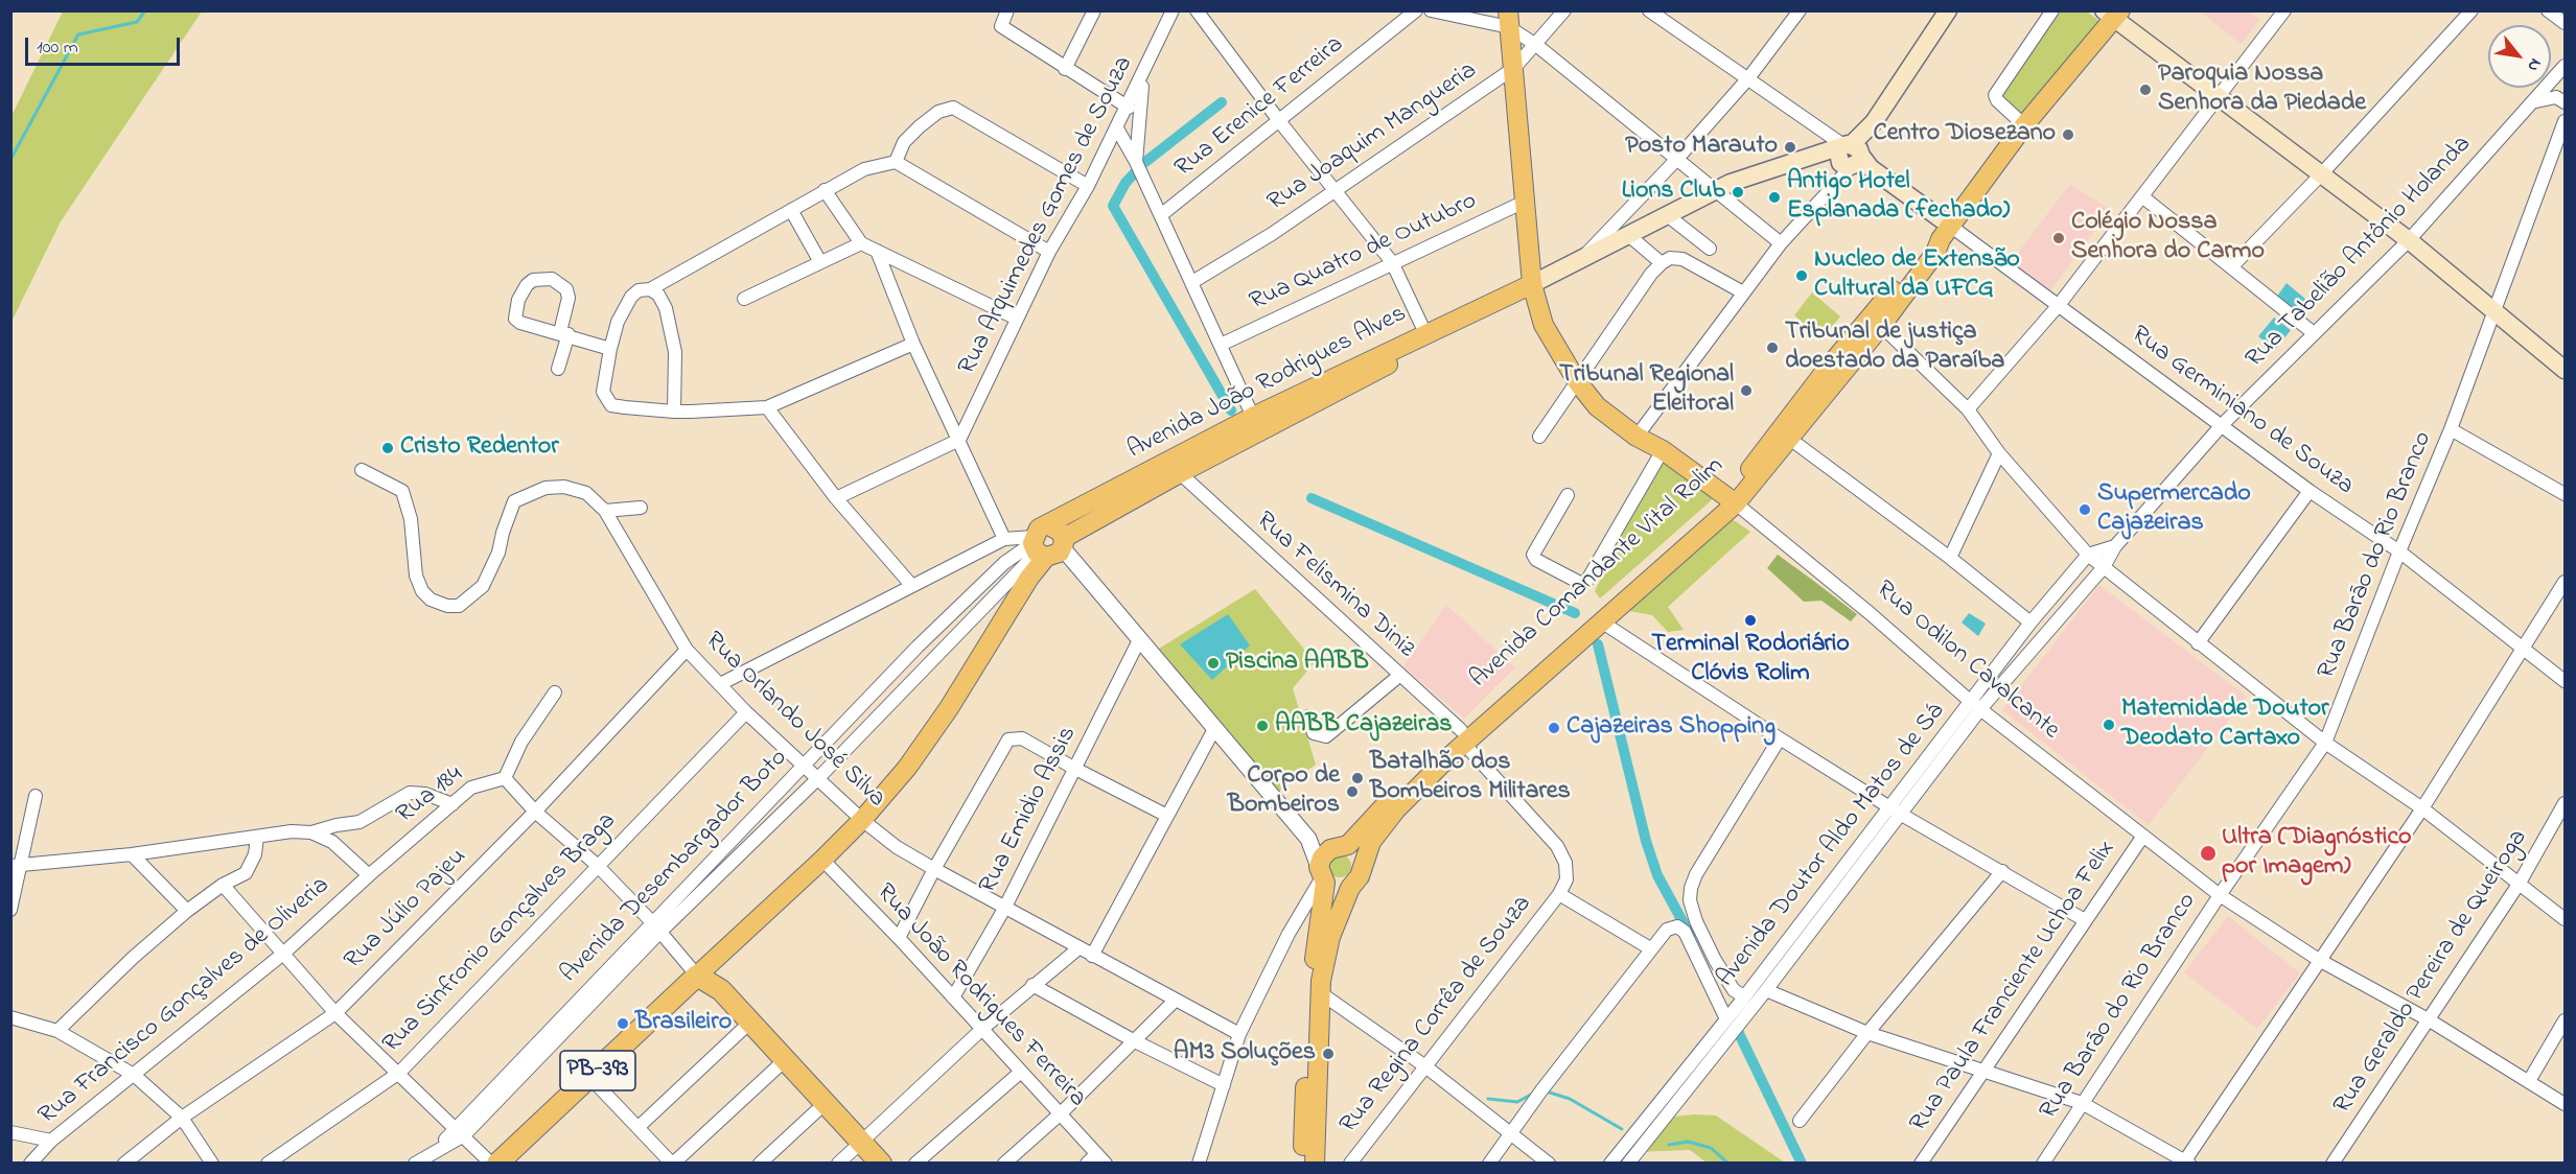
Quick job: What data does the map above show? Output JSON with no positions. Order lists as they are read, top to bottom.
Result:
{
  "streets": {
    "highway": ["PB-393"],
    "main road": ["Avenida João Rodrigues Alves", "Avenida Comandante Vital Rolim", "Rua Odilon Cavalcante"],
    "street": [
      "Rua Erenice Ferreira",
      "Rua Joaquim Mangueria",
      "Rua Arquimedes Gomes de Souza",
      "Rua Quatro de Outubro",
      "Rua Tabelião Antônio Holanda",
      "Rua Germiniano de Souza",
      "Rua Barāo do Rio Branco",
      "Rua Felismina Diniz",
      "Rua Orlando José Silva",
      "Rua 184",
      "Rua Emidio Assis",
      "Avenida Doutor Aldo Matos de Sá",
      "Avenida Desembargador Boto",
      "Rua Júlio Pajeu",
      "Rua Sinfronio Gonçalves Braga",
      "Rua Geraldo Pereira de Queiroga",
      "Rua Paula Franciente Uchoa Felix",
      "Rua João Rodrigues Ferreira",
      "Rua Francisco Gonçalves de Oliveria",
      "Rua Regina Corrêa de Souza"
    ]
  },
  "crossings": [
    ["Rua Joaquim Mangueria", "Rua Odilon Cavalcante"],
    ["Rua Quatro de Outubro", "Rua Odilon Cavalcante"],
    ["Rua Tabelião Antônio Holanda", "Rua Germiniano de Souza"],
    ["Rua Tabelião Antônio Holanda", "Avenida Doutor Aldo Matos de Sá"],
    ["Avenida João Rodrigues Alves", "Rua Felismina Diniz"],
    ["Avenida João Rodrigues Alves", "Rua Odilon Cavalcante"],
    ["Avenida João Rodrigues Alves", "Avenida Desembargador Boto"],
    ["Rua Germiniano de Souza", "Rua Barāo do Rio Branco"],
    ["Rua Germiniano de Souza", "Avenida Comandante Vital Rolim"],
    ["Rua Barāo do Rio Branco", "Rua Odilon Cavalcante"],
    ["Avenida Comandante Vital Rolim", "Rua Felismina Diniz"],
    ["Avenida Comandante Vital Rolim", "Rua Odilon Cavalcante"],
    ["Rua Felismina Diniz", "Rua Regina Corrêa de Souza"],
    ["Rua Odilon Cavalcante", "Avenida Doutor Aldo Matos de Sá"],
    ["Rua Odilon Cavalcante", "Rua Geraldo Pereira de Queiroga"],
    ["Rua Odilon Cavalcante", "Rua Paula Franciente Uchoa Felix"],
    ["Rua Orlando José Silva", "Rua Emidio Assis"],
    ["Rua Orlando José Silva", "Avenida Desembargador Boto"],
    ["Rua Orlando José Silva", "Rua Júlio Pajeu"],
    ["Rua Orlando José Silva", "Rua Sinfronio Gonçalves Braga"],
    ["Rua 184", "Rua Francisco Gonçalves de Oliveria"],
    ["Rua Emidio Assis", "Rua João Rodrigues Ferreira"]
  ],
  "places": [
    "Paroquia Nossa Senhora da Piedade",
    "Centro Diosezano",
    "Posto Marauto",
    "Lions Club",
    "Antigo Hotel Esplanada (fechado)",
    "Colégio Nossa Senhora do Carmo",
    "Nucleo de Extensão Cultural da UFCG",
    "Tribunal de justiça doestado da Paraíba",
    "Tribunal Regional Eleitoral",
    "Cristo Redentor",
    "Supermercado Cajazeiras",
    "Terminal Rodoriário Clóvis Rolim",
    "Piscina AABB",
    "Maternidade Doutor Deodato Cartaxo",
    "AABB Cajazeiras",
    "Cajazeiras Shopping",
    "Batalhão dos Bombeiros Militares",
    "Corpo de Bombeiros",
    "Ultra (Diagnóstico por Imagem)",
    "Brasileiro",
    "AM3 Soluções"
  ],
  "scale_bar": "100 m",
  "north": "bottom right"
}
